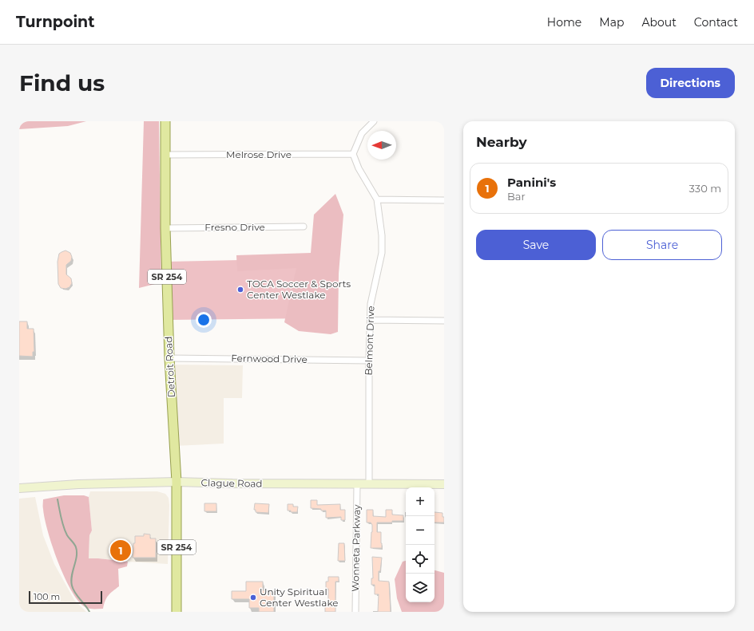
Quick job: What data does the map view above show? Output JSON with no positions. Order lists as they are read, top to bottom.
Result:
{
  "streets": {
    "main road": ["SR 254", "Detroit Road", "Clague Road"],
    "street": [
      "Melrose Drive",
      "Fresno Drive",
      "Belmont Drive",
      "Fernwood Drive",
      "Wonneta Parkway"
    ]
  },
  "crossings": [
    ["Melrose Drive", "Detroit Road"],
    ["Fresno Drive", "Detroit Road"],
    ["Belmont Drive", "Fernwood Drive"],
    ["Belmont Drive", "Clague Road"],
    ["Fernwood Drive", "Detroit Road"],
    ["Detroit Road", "Clague Road"],
    ["Clague Road", "Wonneta Parkway"]
  ],
  "places": ["TOCA Soccer & Sports Center Westlake", "Unity Spiritual Center Westlake"],
  "scale_bar": "100 m",
  "north": "left",
  "page": {
    "header": "Turnpoint",
    "nav": [
      "Home",
      "Map",
      "About",
      "Contact"
    ],
    "buttons": [
      "Directions",
      ["Save", "Share"]
    ],
    "title": "Find us",
    "heading": "Nearby",
    "list": [
      {
        "mark": "1",
        "name": "Panini's",
        "note": "Bar",
        "value": "330 m"
      }
    ],
    "map_buttons": ["+", "−"],
    "pins": "1",
    "scale": "100 m"
  }
}
